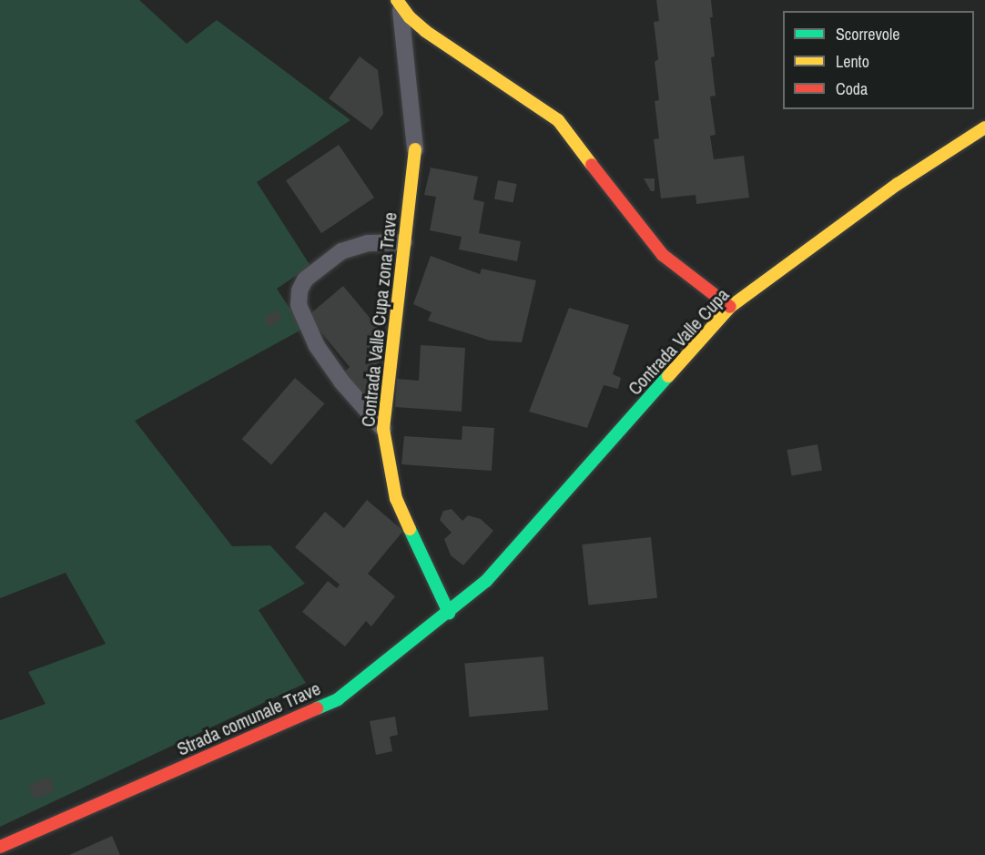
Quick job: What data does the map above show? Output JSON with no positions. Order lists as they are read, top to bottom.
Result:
{
  "streets": {
    "street": ["Contrada Valle Cupa zona Trave", "Contrada Valle Cupa", "Strada comunale Trave"]
  },
  "crossings": [
    ["Contrada Valle Cupa zona Trave", "Strada comunale Trave"],
    ["Contrada Valle Cupa", "Strada comunale Trave"]
  ],
  "legend": ["Scorrevole", "Lento", "Coda"]
}
